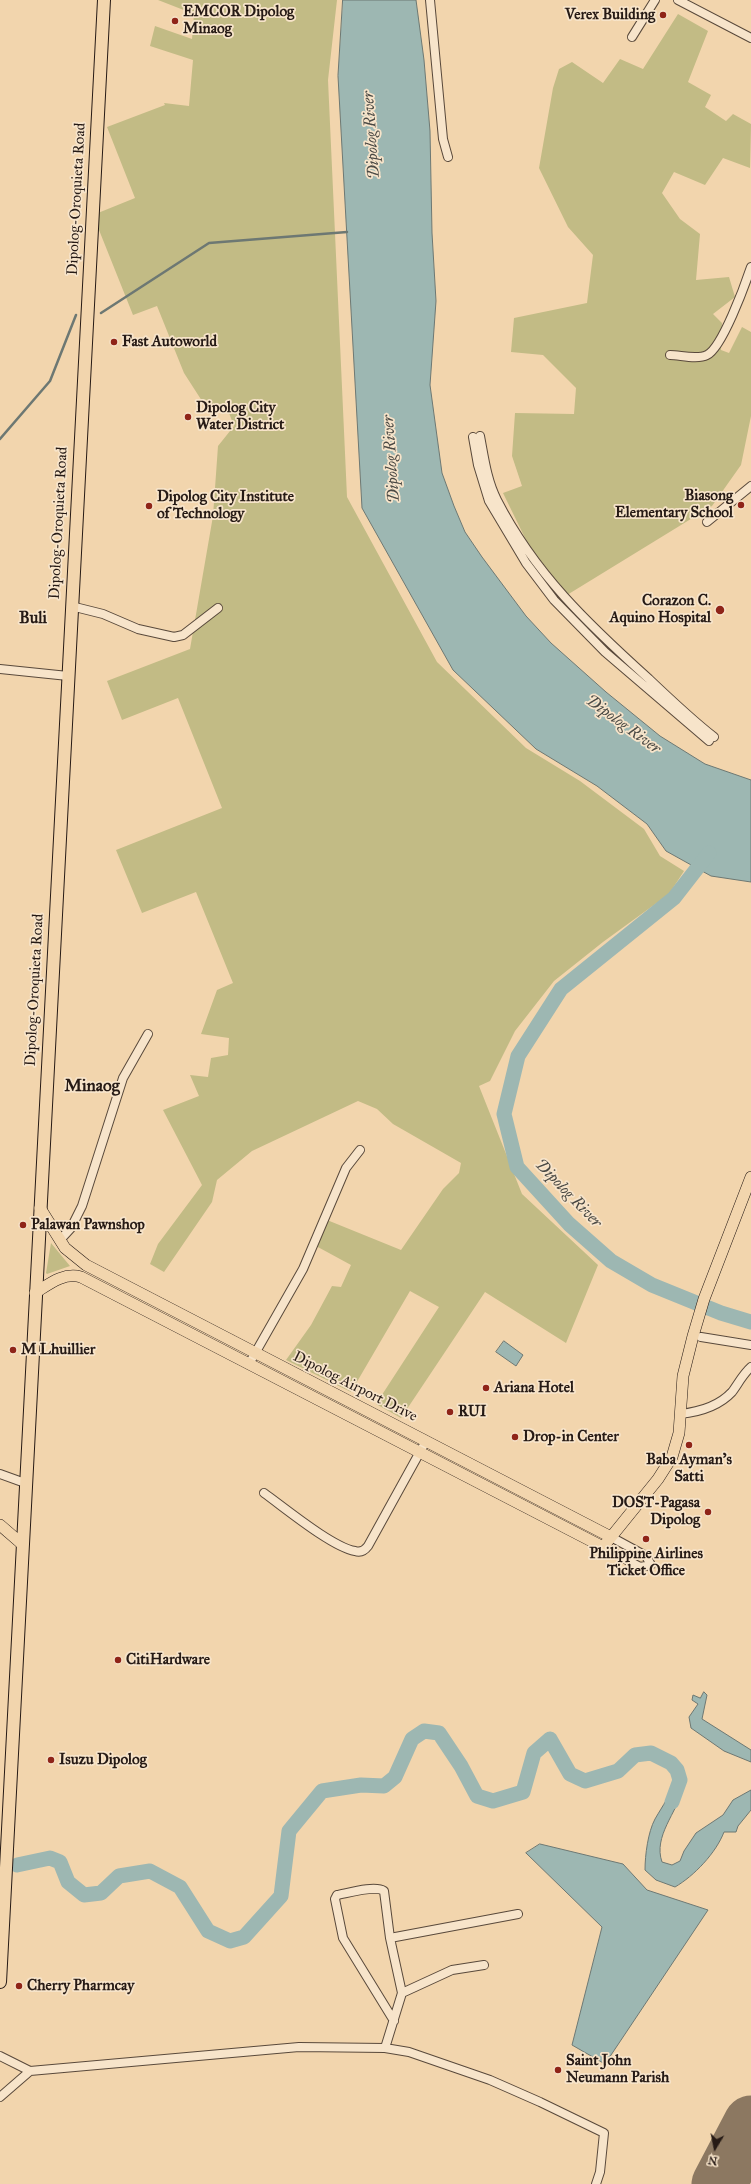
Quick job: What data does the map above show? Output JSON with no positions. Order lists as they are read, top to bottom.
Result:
{
  "streets": {
    "highway": ["Dipolog-Oroquieta Road"],
    "main road": ["Dipolog Airport Drive"]
  },
  "crossings": [
    ["Dipolog-Oroquieta Road", "Dipolog Airport Drive"]
  ],
  "districts": ["Buli", "Minaog"],
  "water": ["Dipolog River"],
  "places": [
    "Verex Building",
    "EMCOR Dipolog Minaog",
    "Fast Autoworld",
    "Dipolog City Water District",
    "Biasong Elementary School",
    "Dipolog City Institute of Technology",
    "Corazon C. Aquino Hospital",
    "Palawan Pawnshop",
    "M Lhuillier",
    "Ariana Hotel",
    "RUI",
    "Drop-in Center",
    "Baba Ayman's Satti",
    "DOST-Pagasa Dipolog",
    "Philippine Airlines Ticket Office",
    "CitiHardware",
    "Isuzu Dipolog",
    "Cherry Pharmcay",
    "Saint John Neumann Parish"
  ],
  "north": "bottom"
}
